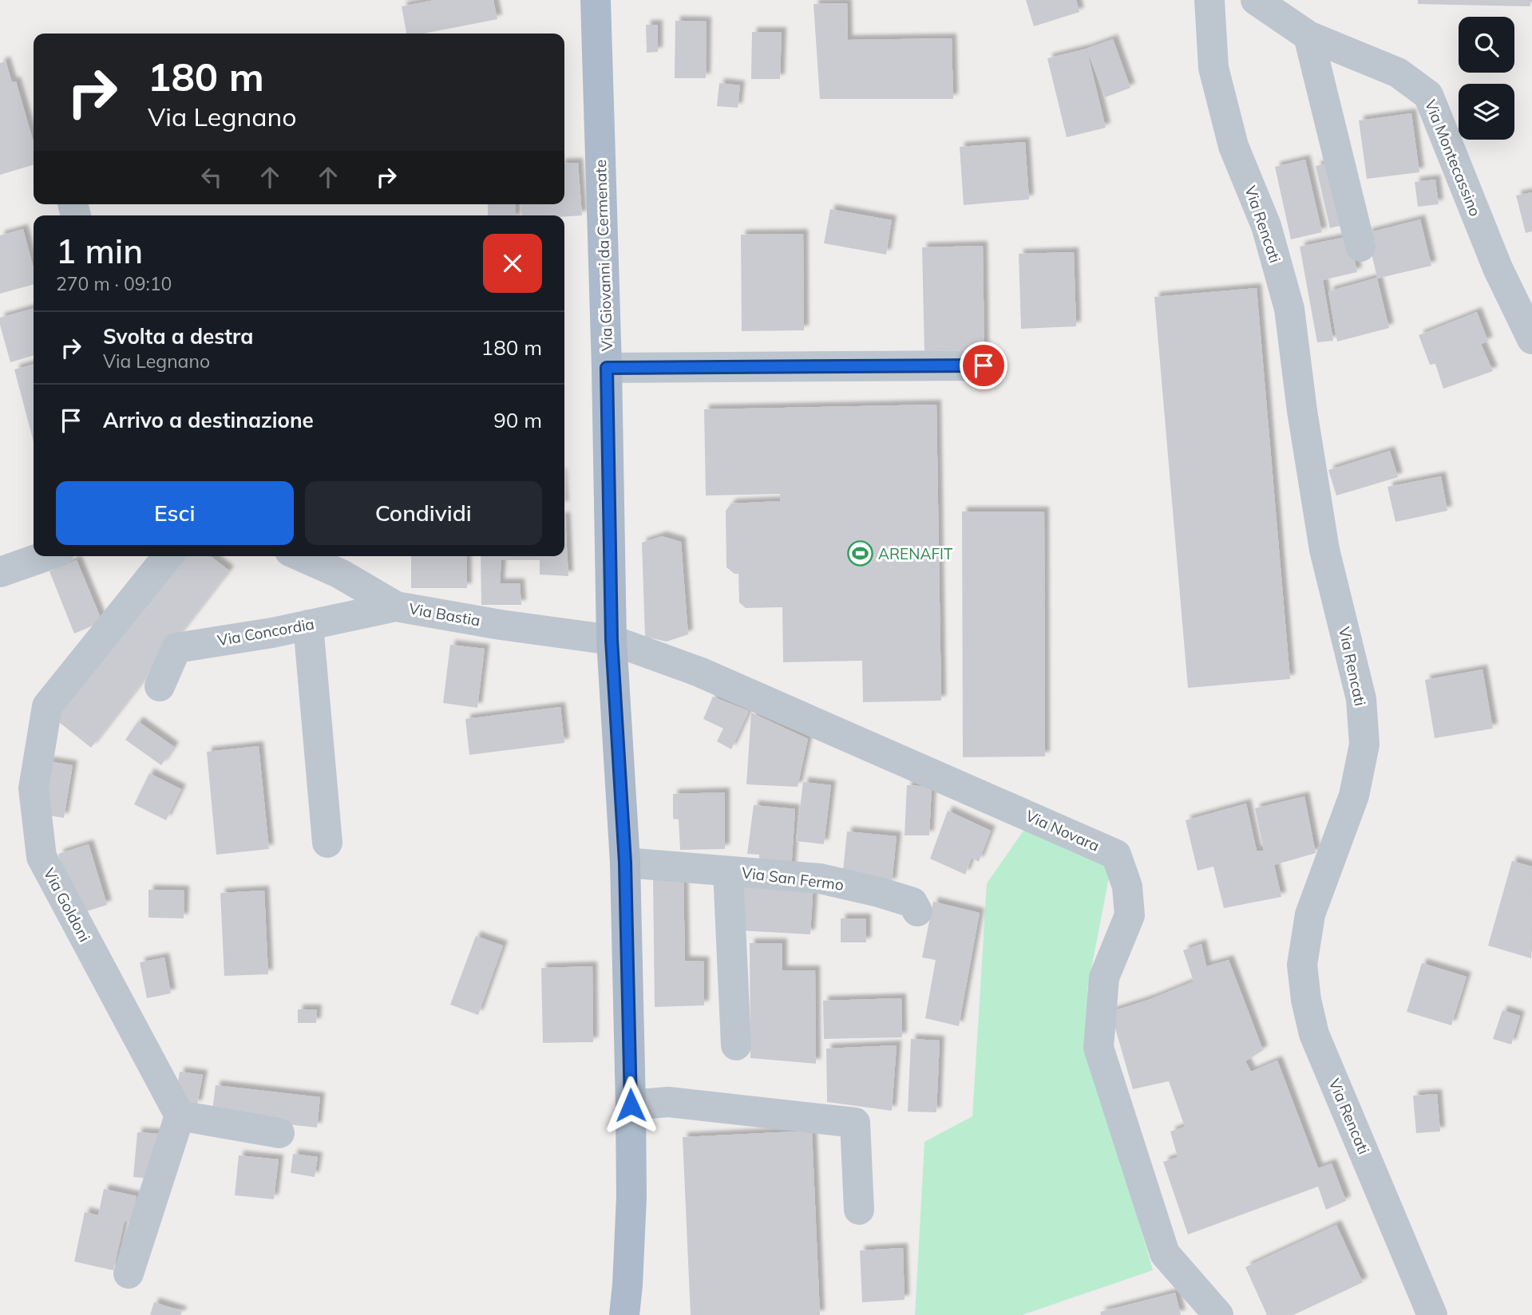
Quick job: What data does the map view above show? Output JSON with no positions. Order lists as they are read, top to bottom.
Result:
{
  "streets": {
    "main road": ["Via Giovanni da Cermenate"],
    "street": [
      "Via Montecassino",
      "Via Rencati",
      "Via Bastia",
      "Via Concordia",
      "Via Novara",
      "Via San Fermo",
      "Via Goldoni"
    ]
  },
  "crossings": [
    ["Via Giovanni da Cermenate", "Via Bastia"],
    ["Via Giovanni da Cermenate", "Via Novara"],
    ["Via Giovanni da Cermenate", "Via San Fermo"],
    ["Via Bastia", "Via Concordia"],
    ["Via Bastia", "Via Novara"]
  ],
  "places": {
    "sports": ["ARENAFIT"]
  },
  "page": {
    "turn": ["180 m", "Via Legnano"],
    "heading": ["1 min", "270 m · 09:10"],
    "list": [
      {
        "name": "Svolta a destra",
        "note": "Via Legnano",
        "value": "180 m"
      },
      {
        "name": "Arrivo a destinazione",
        "value": "90 m"
      }
    ],
    "buttons": ["Esci", "Condividi"]
  }
}
